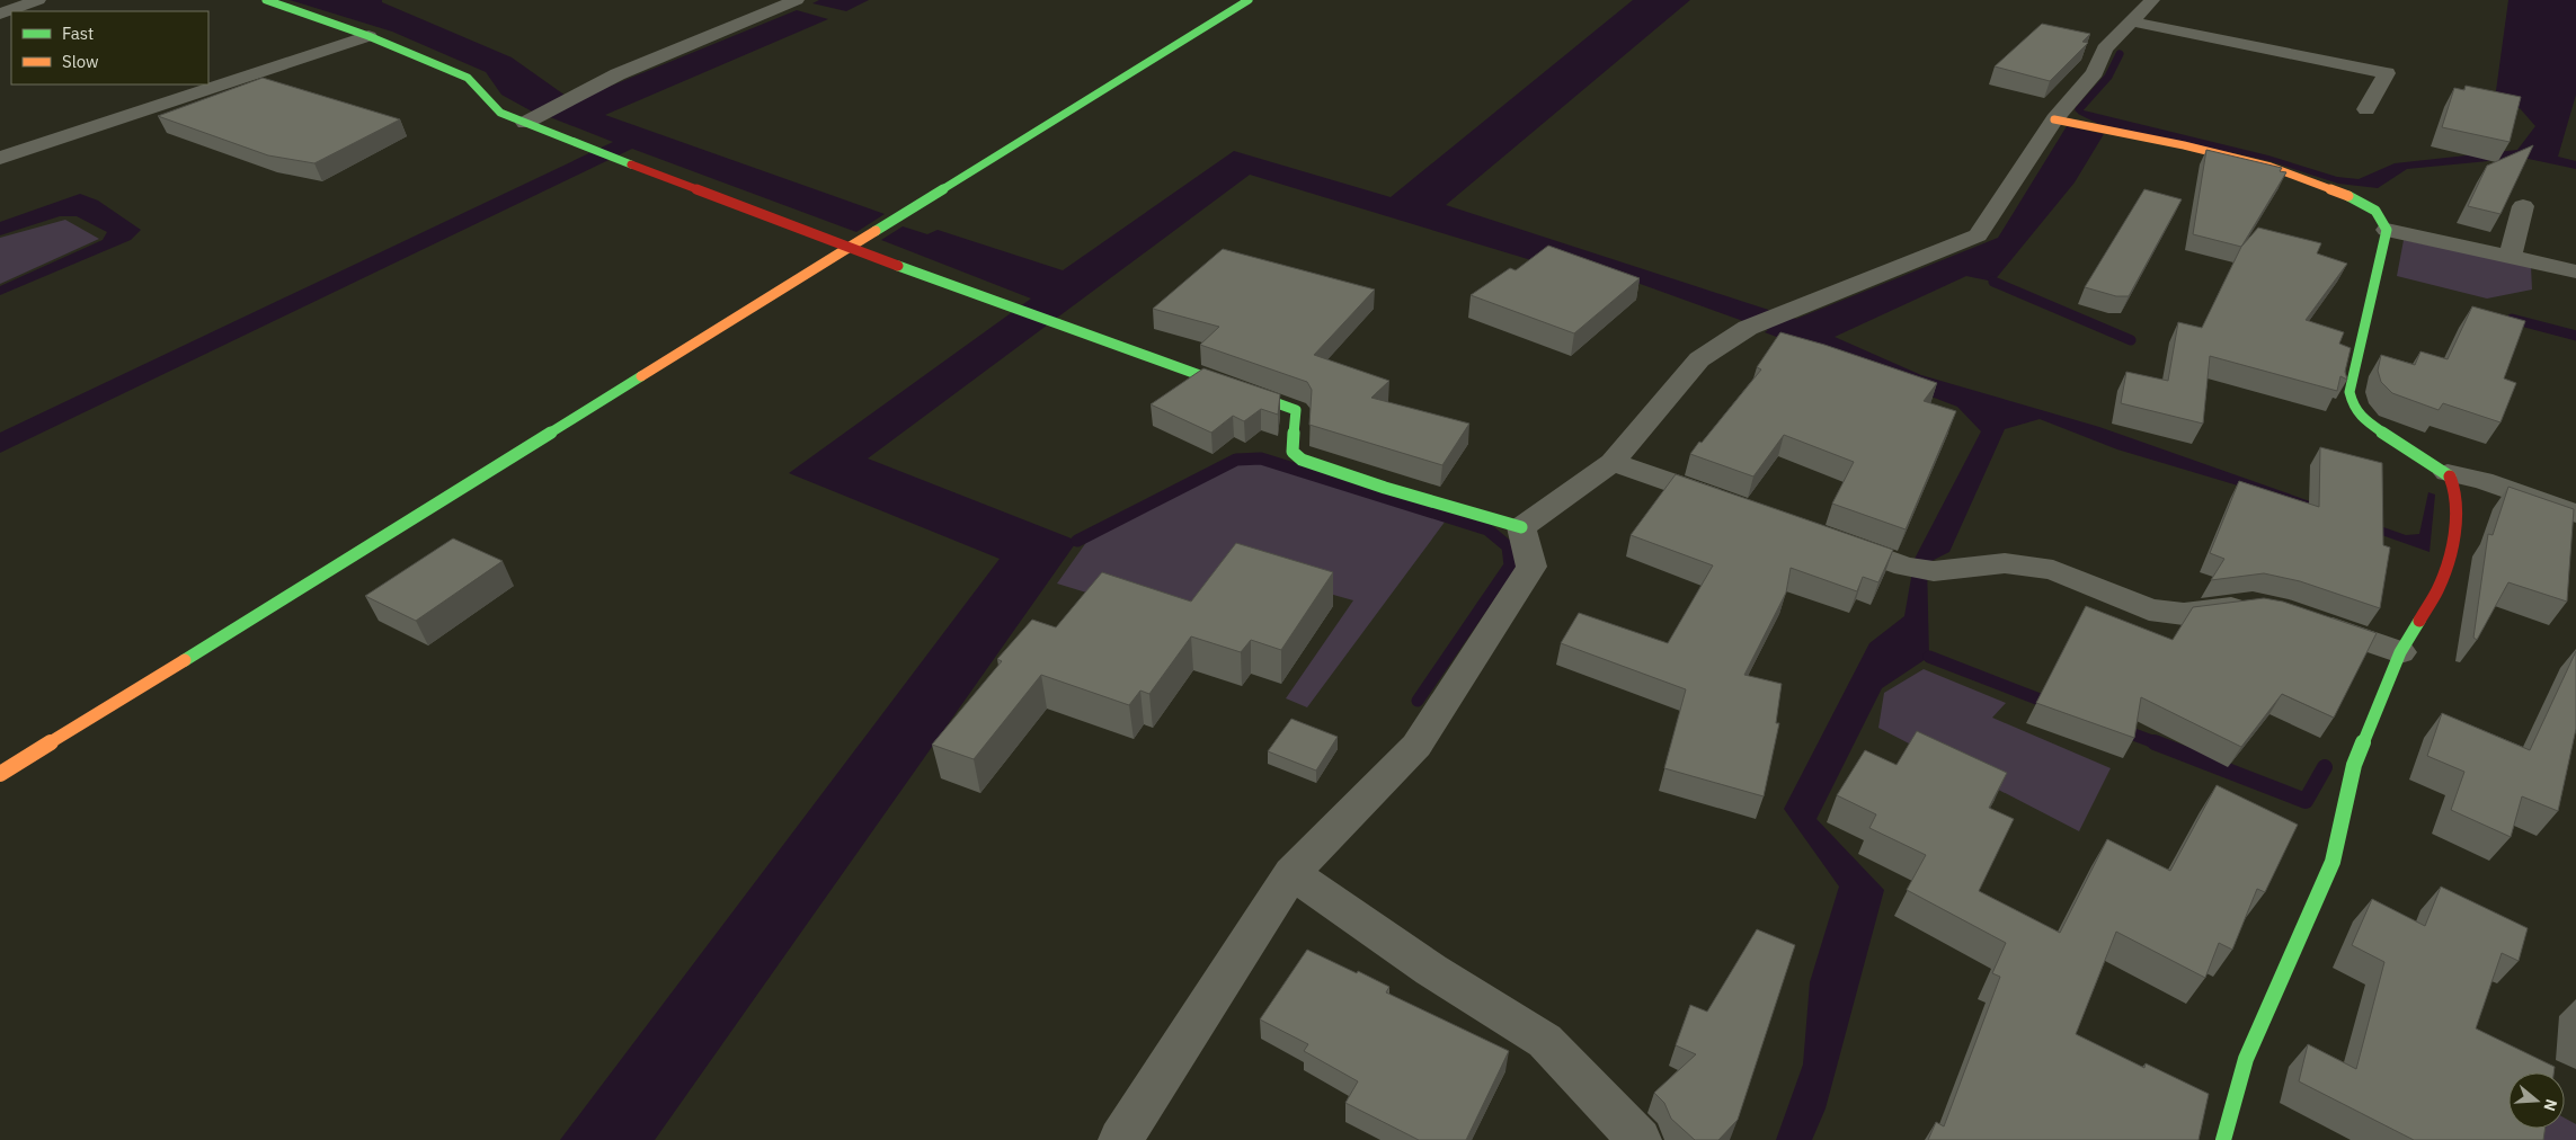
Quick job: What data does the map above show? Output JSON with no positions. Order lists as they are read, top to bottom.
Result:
{
  "legend": ["Fast", "Slow"],
  "north": "right"
}
